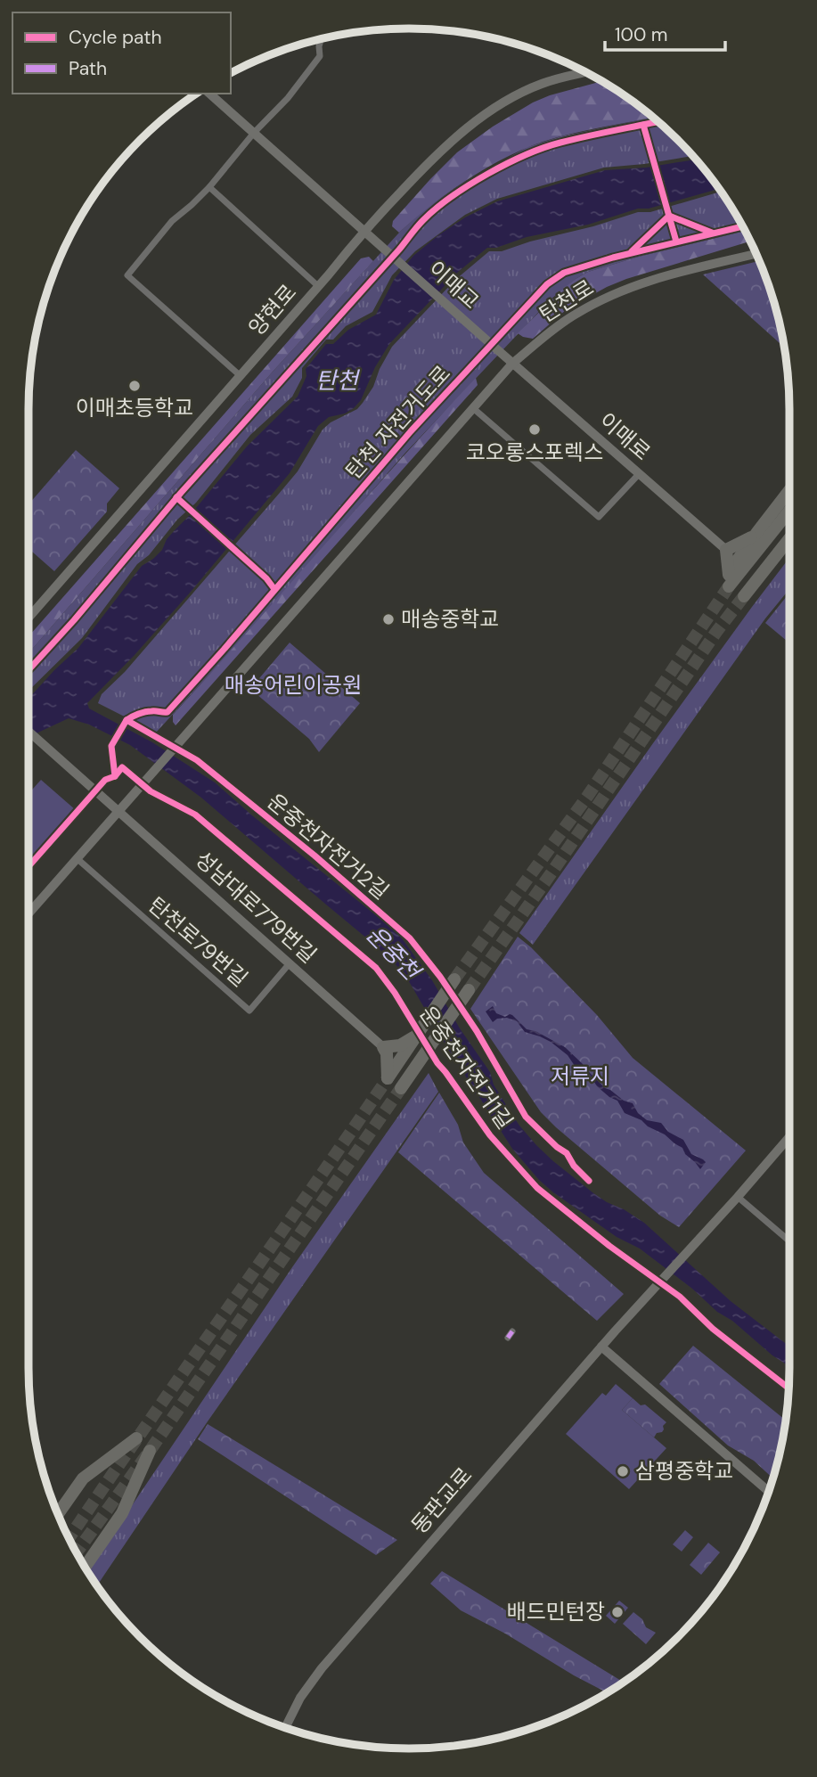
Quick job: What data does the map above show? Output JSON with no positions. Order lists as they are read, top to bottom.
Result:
{
  "streets": {
    "main road": [
      "이매교",
      "탄천로",
      "양현로",
      "이매로",
      "성남대로779번길",
      "동판교로"
    ],
    "street": ["탄천로79번길"],
    "cycle path": ["탄천 자전거도로", "운중천자전거2길", "운중천자전거1길"]
  },
  "crossings": [
    ["이매교", "양현로"],
    ["이매교", "이매로"],
    ["탄천로", "이매로"],
    ["탄천로", "성남대로779번길"],
    ["성남대로779번길", "탄천로79번길"]
  ],
  "water": ["탄천", "운중천"],
  "parks": ["매송어린이공원", "저류지"],
  "places": [
    "이매초등학교",
    "코오롱스포렉스",
    "매송중학교",
    "삼평중학교",
    "배드민턴장"
  ],
  "legend": ["Cycle path", "Path"],
  "scale_bar": "100 m"
}
